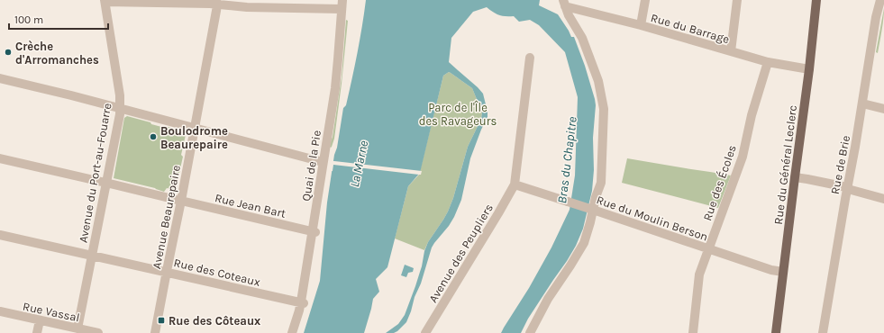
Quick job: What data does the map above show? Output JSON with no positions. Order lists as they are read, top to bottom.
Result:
{
  "streets": {
    "main road": ["Rue du Général Leclerc"],
    "street": [
      "Rue du Barrage",
      "Rue de Brie",
      "Quai de la Pie",
      "Avenue du Port-au-Fouarre",
      "Rue des Écoles",
      "Rue Jean Bart",
      "Avenue Beaurepaire",
      "Rue du Moulin Berson",
      "Avenue des Peupliers",
      "Rue des Coteaux",
      "Rue Vassal"
    ]
  },
  "crossings": [
    ["Rue du Barrage", "Rue du Général Leclerc"],
    ["Rue du Barrage", "Rue des Écoles"],
    ["Rue du Général Leclerc", "Rue du Moulin Berson"],
    ["Quai de la Pie", "Rue Jean Bart"],
    ["Quai de la Pie", "Rue des Coteaux"],
    ["Avenue du Port-au-Fouarre", "Rue Jean Bart"],
    ["Avenue du Port-au-Fouarre", "Rue des Coteaux"],
    ["Avenue du Port-au-Fouarre", "Rue Vassal"],
    ["Rue des Écoles", "Rue du Moulin Berson"],
    ["Rue Jean Bart", "Avenue Beaurepaire"],
    ["Avenue Beaurepaire", "Rue des Coteaux"],
    ["Rue du Moulin Berson", "Avenue des Peupliers"]
  ],
  "water": ["Bras du Chapitre", "La Marne"],
  "parks": ["Parc de l'Île des Ravageurs"],
  "places": {
    "other": ["Crèche d'Arromanches", "Boulodrome Beaurepaire"],
    "transit": ["Rue des Côteaux"]
  },
  "scale_bar": "100 m"
}
